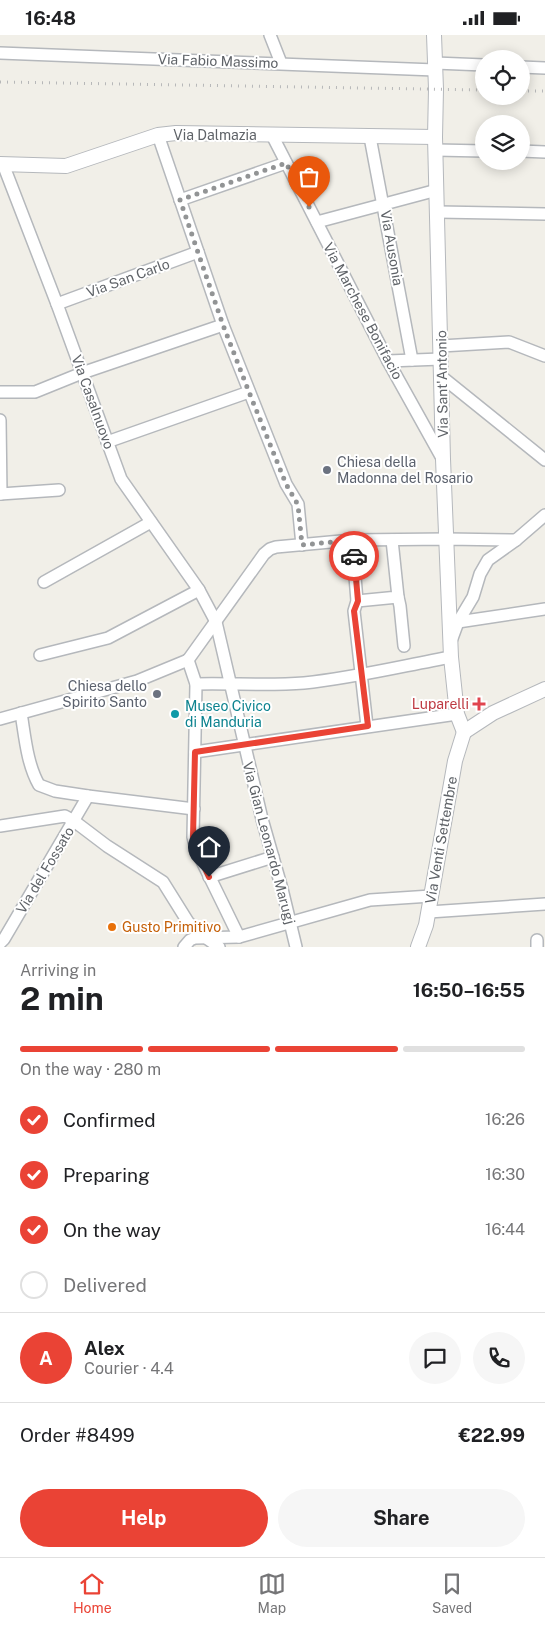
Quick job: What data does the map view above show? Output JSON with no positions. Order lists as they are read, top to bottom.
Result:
{
  "streets": {
    "street": [
      "Via Fabio Massimo",
      "Via Dalmazia",
      "Via Ausonia",
      "Via San Carlo",
      "Via Marchese Bonifacio",
      "Via Sant'Antonio",
      "Via Casalnuovo",
      "Via Venti Settembre",
      "Via Gian Leonardo Marugj",
      "Via del Fossato"
    ]
  },
  "crossings": [
    ["Via Fabio Massimo", "Via Sant'Antonio"],
    ["Via Dalmazia", "Via Ausonia"],
    ["Via Dalmazia", "Via Marchese Bonifacio"],
    ["Via Dalmazia", "Via Sant'Antonio"],
    ["Via Dalmazia", "Via Casalnuovo"],
    ["Via San Carlo", "Via Casalnuovo"],
    ["Via Marchese Bonifacio", "Via Sant'Antonio"],
    ["Via Sant'Antonio", "Via Venti Settembre"],
    ["Via Casalnuovo", "Via Gian Leonardo Marugj"]
  ],
  "places": {
    "other": [
      "Chiesa della Madonna del Rosario",
      "Chiesa dello Spirito Santo",
      "Museo Civico di Manduria",
      "Gusto Primitivo"
    ],
    "health": ["Luparelli"]
  },
  "page": {
    "status": "16:48",
    "heading": ["2 min", "Arriving in", "16:50–16:55"],
    "panel": [
      "Alex",
      "Courier · 4.4",
      "Order #8499",
      "€22.99"
    ],
    "bar": "On the way · 280 m",
    "list": [
      ["Confirmed", "16:26"],
      ["Preparing", "16:30"],
      ["On the way", "16:44"],
      "Delivered"
    ],
    "round": "A",
    "buttons": ["Help", "Share"],
    "tabs": ["Home", "Map", "Saved"]
  }
}
